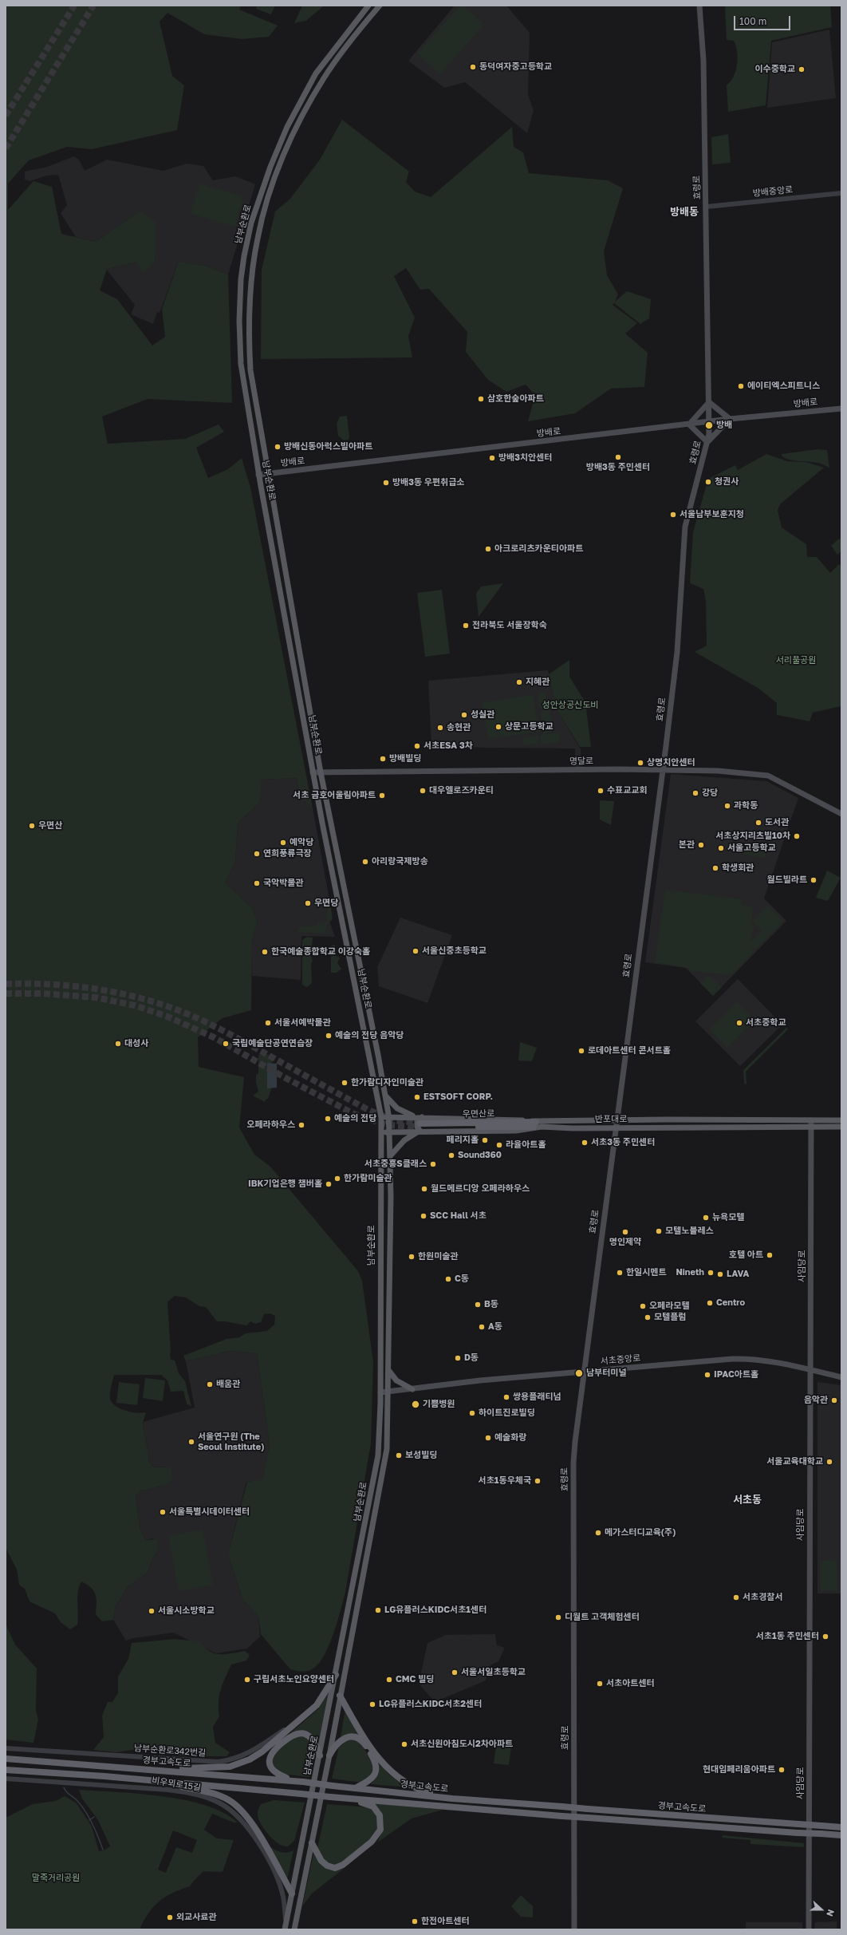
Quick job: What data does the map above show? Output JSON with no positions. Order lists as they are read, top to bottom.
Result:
{
  "streets": {
    "highway": ["우면산로", "경부고속도로"],
    "main road": [
      "효령로",
      "남부순환로",
      "방배로",
      "명달로",
      "반포대로",
      "사임당로",
      "서초중앙로"
    ],
    "street": ["방배중앙로", "남부순환로342번길", "비우뫼로15길"]
  },
  "crossings": [
    ["효령로", "방배중앙로"],
    ["효령로", "방배로"],
    ["효령로", "명달로"],
    ["효령로", "반포대로"],
    ["효령로", "서초중앙로"],
    ["남부순환로", "방배로"],
    ["남부순환로", "명달로"],
    ["남부순환로", "서초중앙로"],
    ["남부순환로", "비우뫼로15길"],
    ["우면산로", "반포대로"],
    ["반포대로", "사임당로"],
    ["사임당로", "서초중앙로"]
  ],
  "districts": ["방배동", "서초동"],
  "parks": ["서리풀공원", "성안상공신도비", "말죽거리공원"],
  "places": [
    "동덕여자중고등학교",
    "이수중학교",
    "에이티엑스피트니스",
    "삼호한숲아파트",
    "방배",
    "방배신동아럭스빌아파트",
    "방배3동 주민센터",
    "방배3치안센터",
    "청권사",
    "방배3동 우편취급소",
    "서울남부보훈지청",
    "아크로리츠카운티아파트",
    "전라북도 서울장학숙",
    "지혜관",
    "성실관",
    "상문고등학교",
    "송현관",
    "서초ESA 3차",
    "방배빌딩",
    "상명치안센터",
    "대우엘로즈카운티",
    "수표교교회",
    "강당",
    "서초 금호어울림아파트",
    "과학동",
    "도서관",
    "우면산",
    "서초상지리츠빌10차",
    "예악당",
    "본관",
    "서울고등학교",
    "연희풍류극장",
    "아리랑국제방송",
    "학생회관",
    "월드빌라트",
    "국악박물관",
    "우면당",
    "서울신중초등학교",
    "한국예술종합학교 이강숙홀",
    "서울서예박물관",
    "서초중학교",
    "예술의 전당 음악당",
    "대성사",
    "국립예술단공연연습장",
    "로데아트센터 콘서트홀",
    "한가람디자인미술관",
    "ESTSOFT CORP.",
    "예술의 전당",
    "오페라하우스",
    "페리지홀",
    "서초3동 주민센터",
    "라율아트홀",
    "Sound360",
    "서초중흥S클래스",
    "한가람미술관",
    "IBK기업은행 챔버홀",
    "월드메르디앙 오페라하우스",
    "SCC Hall 서초",
    "뉴욕모텔",
    "모텔노블레스",
    "명인제약",
    "호텔 아트",
    "한원미술관",
    "한일시멘트",
    "Nineth",
    "LAVA",
    "C동",
    "Centro",
    "B동",
    "오페라모텔",
    "모텔플럼",
    "A동",
    "D동",
    "남부터미널",
    "IPAC아트홀",
    "배움관",
    "쌍용플래티넘",
    "음악관",
    "기쁨병원",
    "하이트진로빌딩",
    "예술화랑",
    "서울연구원 (The Seoul Institute)",
    "보성빌딩",
    "서울교육대학교",
    "서초1동우체국",
    "서울특별시데이터센터",
    "메가스터디교육(주)",
    "서초경찰서",
    "LG유플러스KIDC서초1센터",
    "서울시소방학교",
    "디월트 고객체험센터",
    "서초1동 주민센터",
    "서울서일초등학교",
    "구립서초노인요양센터",
    "CMC 빌딩",
    "서초아트센터",
    "LG유플러스KIDC서초2센터",
    "서초신원아침도시2차아파트",
    "현대임페리움아파트",
    "외교사료관",
    "한전아트센터"
  ],
  "scale_bar": "100 m",
  "north": "right"
}
